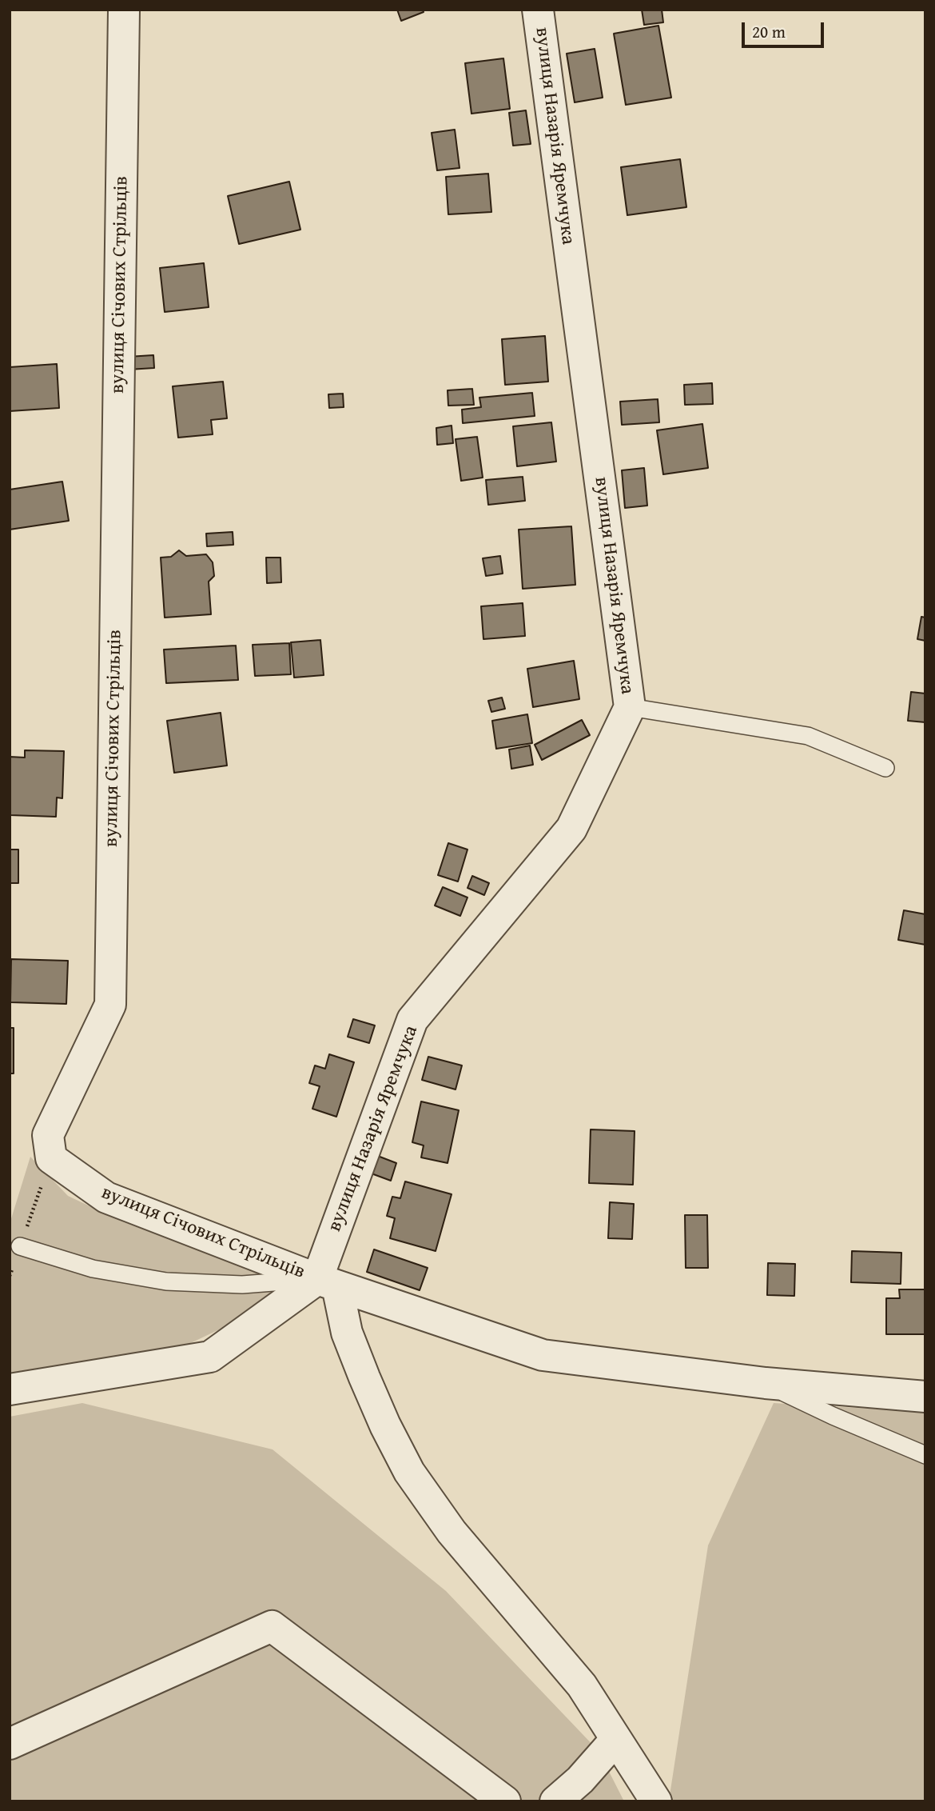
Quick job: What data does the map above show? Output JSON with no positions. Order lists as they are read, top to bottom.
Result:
{
  "streets": {
    "street": ["вулиця Назарія Яремчука", "вулиця Січових Стрільців"]
  },
  "crossings": [
    ["вулиця Назарія Яремчука", "вулиця Січових Стрільців"]
  ],
  "scale_bar": "20 m"
}
